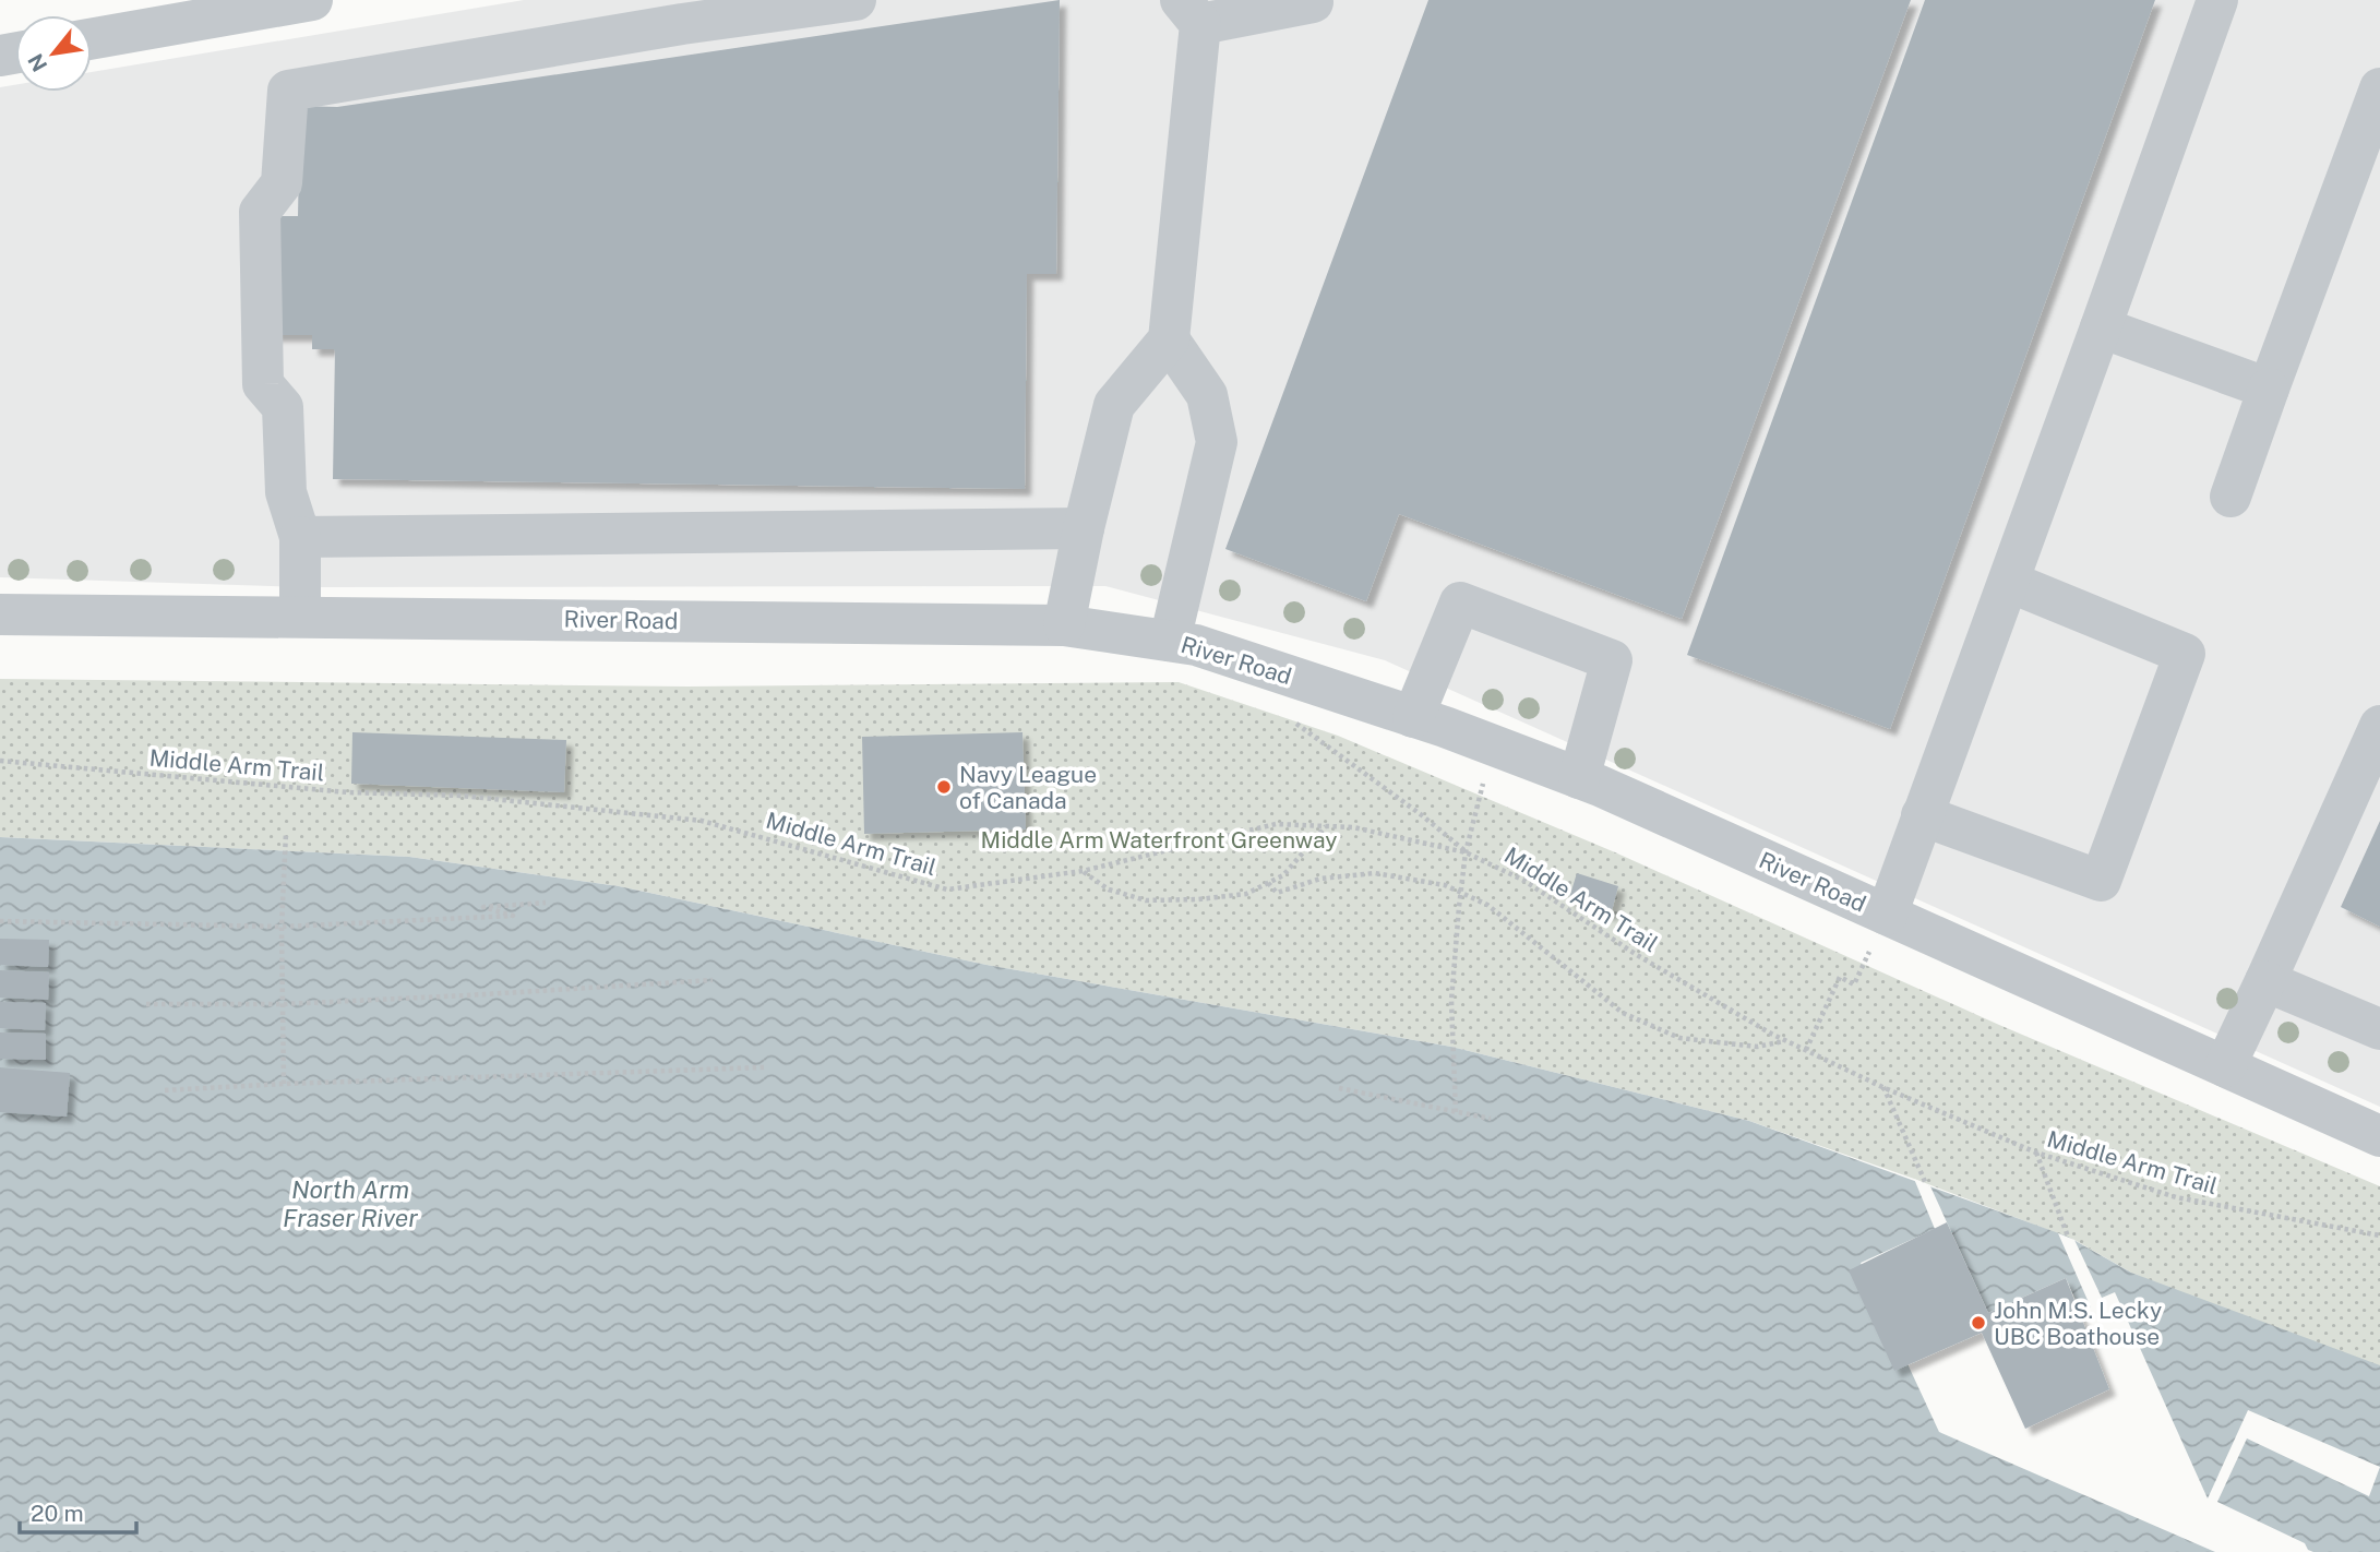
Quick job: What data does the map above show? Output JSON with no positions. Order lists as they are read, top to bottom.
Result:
{
  "streets": {
    "street": ["River Road"],
    "path": ["Middle Arm Trail"]
  },
  "water": ["North Arm Fraser River"],
  "parks": ["Middle Arm Waterfront Greenway"],
  "places": ["Navy League of Canada", "John M.S. Lecky UBC Boathouse"],
  "scale_bar": "20 m",
  "north": "bottom left"
}
